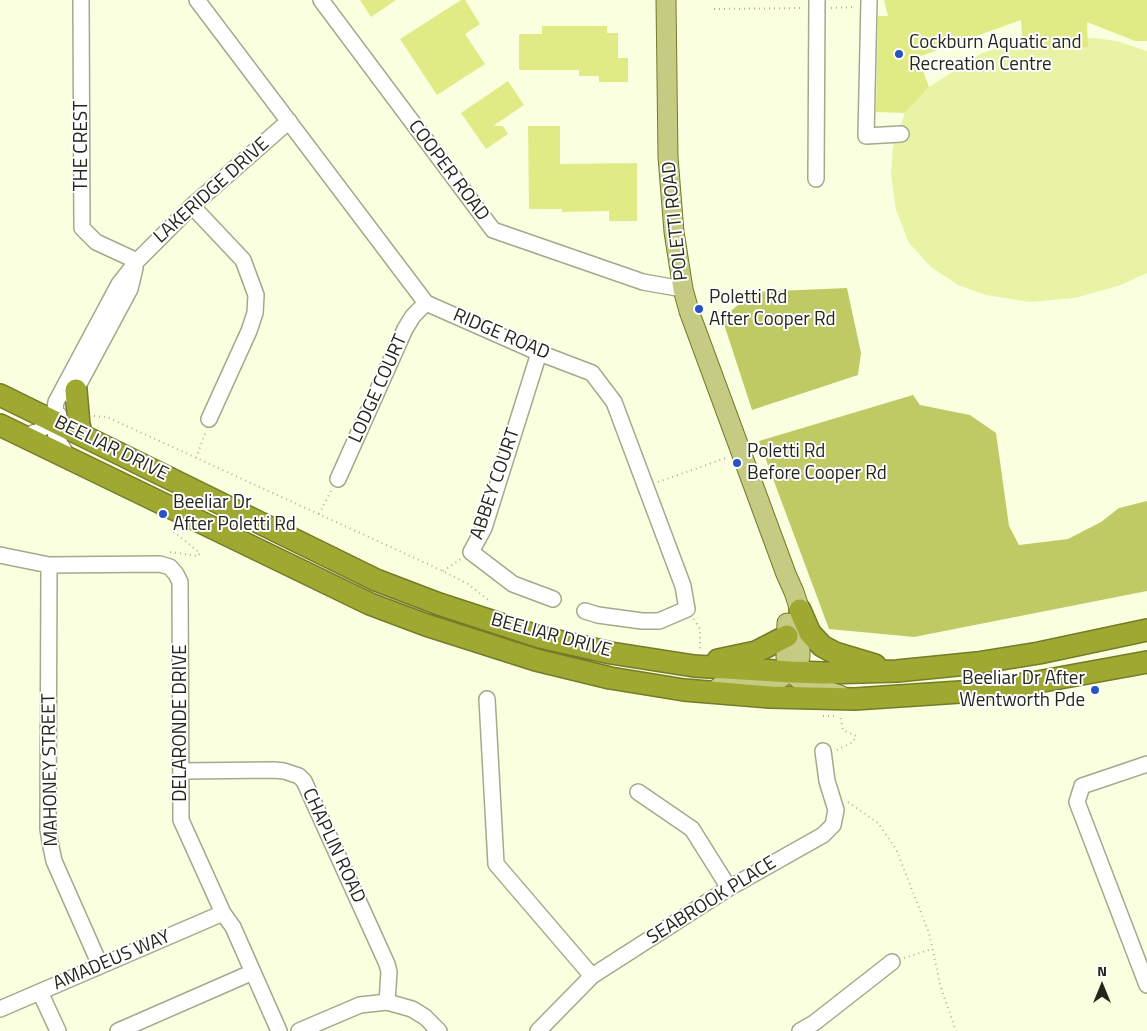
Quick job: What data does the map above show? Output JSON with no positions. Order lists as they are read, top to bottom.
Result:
{
  "streets": {
    "highway": ["BEELIAR DRIVE"],
    "main road": ["POLETTI ROAD"],
    "street": [
      "THE CREST",
      "COOPER ROAD",
      "LAKERIDGE DRIVE",
      "RIDGE ROAD",
      "LODGE COURT",
      "ABBEY COURT",
      "DELARONDE DRIVE",
      "MAHONEY STREET",
      "CHAPLIN ROAD",
      "SEABROOK PLACE",
      "AMADEUS WAY"
    ]
  },
  "crossings": [
    ["THE CREST", "LAKERIDGE DRIVE"],
    ["COOPER ROAD", "POLETTI ROAD"],
    ["LAKERIDGE DRIVE", "RIDGE ROAD"],
    ["LAKERIDGE DRIVE", "BEELIAR DRIVE"],
    ["POLETTI ROAD", "BEELIAR DRIVE"],
    ["RIDGE ROAD", "LODGE COURT"],
    ["RIDGE ROAD", "ABBEY COURT"],
    ["DELARONDE DRIVE", "MAHONEY STREET"],
    ["DELARONDE DRIVE", "CHAPLIN ROAD"],
    ["DELARONDE DRIVE", "AMADEUS WAY"],
    ["MAHONEY STREET", "AMADEUS WAY"]
  ],
  "places": [
    "Cockburn Aquatic and Recreation Centre",
    "Poletti Rd After Cooper Rd",
    "Poletti Rd Before Cooper Rd",
    "Beeliar Dr After Poletti Rd",
    "Beeliar Dr After Wentworth Pde"
  ],
  "north": "top"
}
